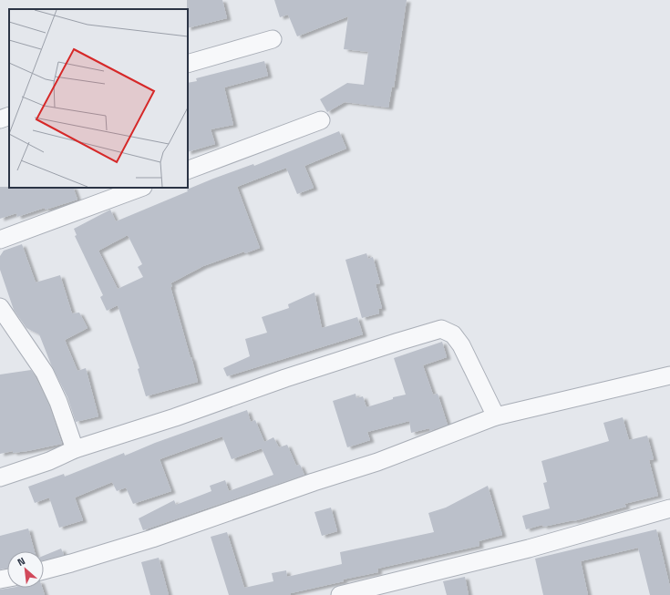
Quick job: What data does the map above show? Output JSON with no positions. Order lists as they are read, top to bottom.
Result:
{
  "north": "top left"
}
